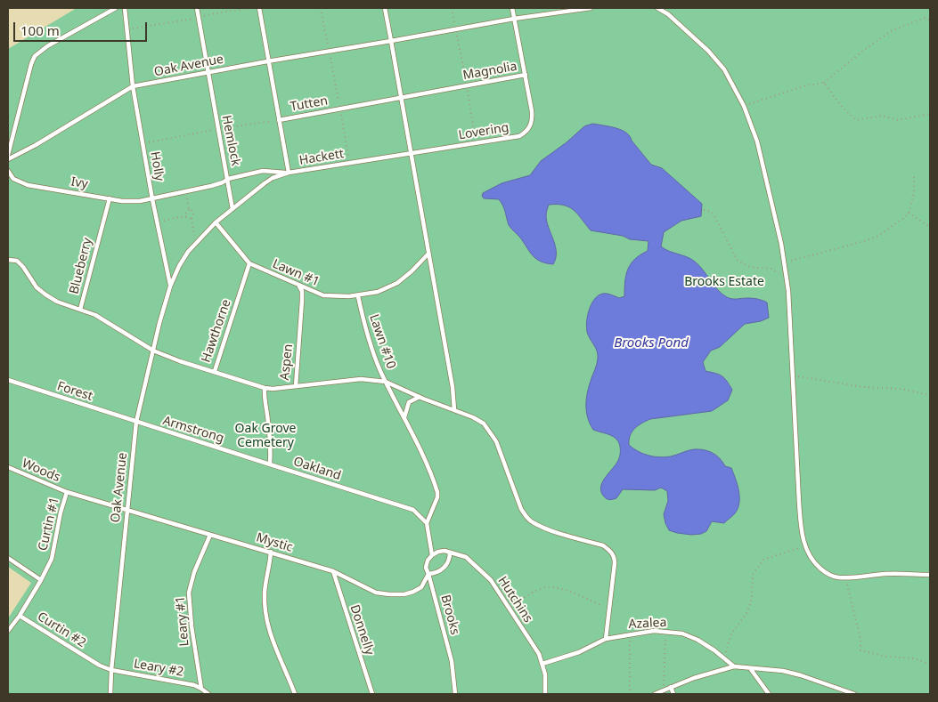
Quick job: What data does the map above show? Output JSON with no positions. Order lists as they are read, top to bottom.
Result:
{
  "streets": {
    "lane": [
      "Oak Avenue",
      "Magnolia",
      "Tutten",
      "Lovering",
      "Hemlock",
      "Hackett",
      "Holly",
      "Ivy",
      "Blueberry",
      "Lawn #1",
      "Hawthorne",
      "Lawn #10",
      "Aspen",
      "Forest",
      "Armstrong",
      "Oakland",
      "Woods",
      "Curtin #1",
      "Mystic",
      "Hutchins",
      "Brooks",
      "Leary #1",
      "Azalea",
      "Curtin #2",
      "Donnelly",
      "Leary #2"
    ]
  },
  "crossings": [
    ["Oak Avenue", "Magnolia"],
    ["Oak Avenue", "Tutten"],
    ["Oak Avenue", "Hemlock"],
    ["Oak Avenue", "Hackett"],
    ["Oak Avenue", "Holly"],
    ["Oak Avenue", "Blueberry"],
    ["Oak Avenue", "Lawn #1"],
    ["Oak Avenue", "Hawthorne"],
    ["Oak Avenue", "Forest"],
    ["Oak Avenue", "Armstrong"],
    ["Oak Avenue", "Curtin #1"],
    ["Oak Avenue", "Curtin #2"],
    ["Oak Avenue", "Leary #2"],
    ["Magnolia", "Tutten"],
    ["Magnolia", "Lovering"],
    ["Tutten", "Hackett"],
    ["Lovering", "Hackett"],
    ["Hemlock", "Hackett"],
    ["Hemlock", "Holly"],
    ["Holly", "Ivy"],
    ["Ivy", "Blueberry"],
    ["Blueberry", "Hawthorne"],
    ["Lawn #1", "Hawthorne"],
    ["Lawn #1", "Lawn #10"],
    ["Lawn #1", "Aspen"],
    ["Hawthorne", "Aspen"],
    ["Lawn #10", "Aspen"],
    ["Forest", "Armstrong"],
    ["Armstrong", "Oakland"],
    ["Woods", "Curtin #1"],
    ["Curtin #1", "Curtin #2"],
    ["Mystic", "Brooks"],
    ["Mystic", "Leary #1"],
    ["Mystic", "Donnelly"],
    ["Hutchins", "Azalea"],
    ["Leary #1", "Leary #2"],
    ["Curtin #2", "Leary #2"]
  ],
  "water": ["Brooks Pond"],
  "parks": ["Brooks Estate", "Oak Grove Cemetery"],
  "scale_bar": "100 m"
}
